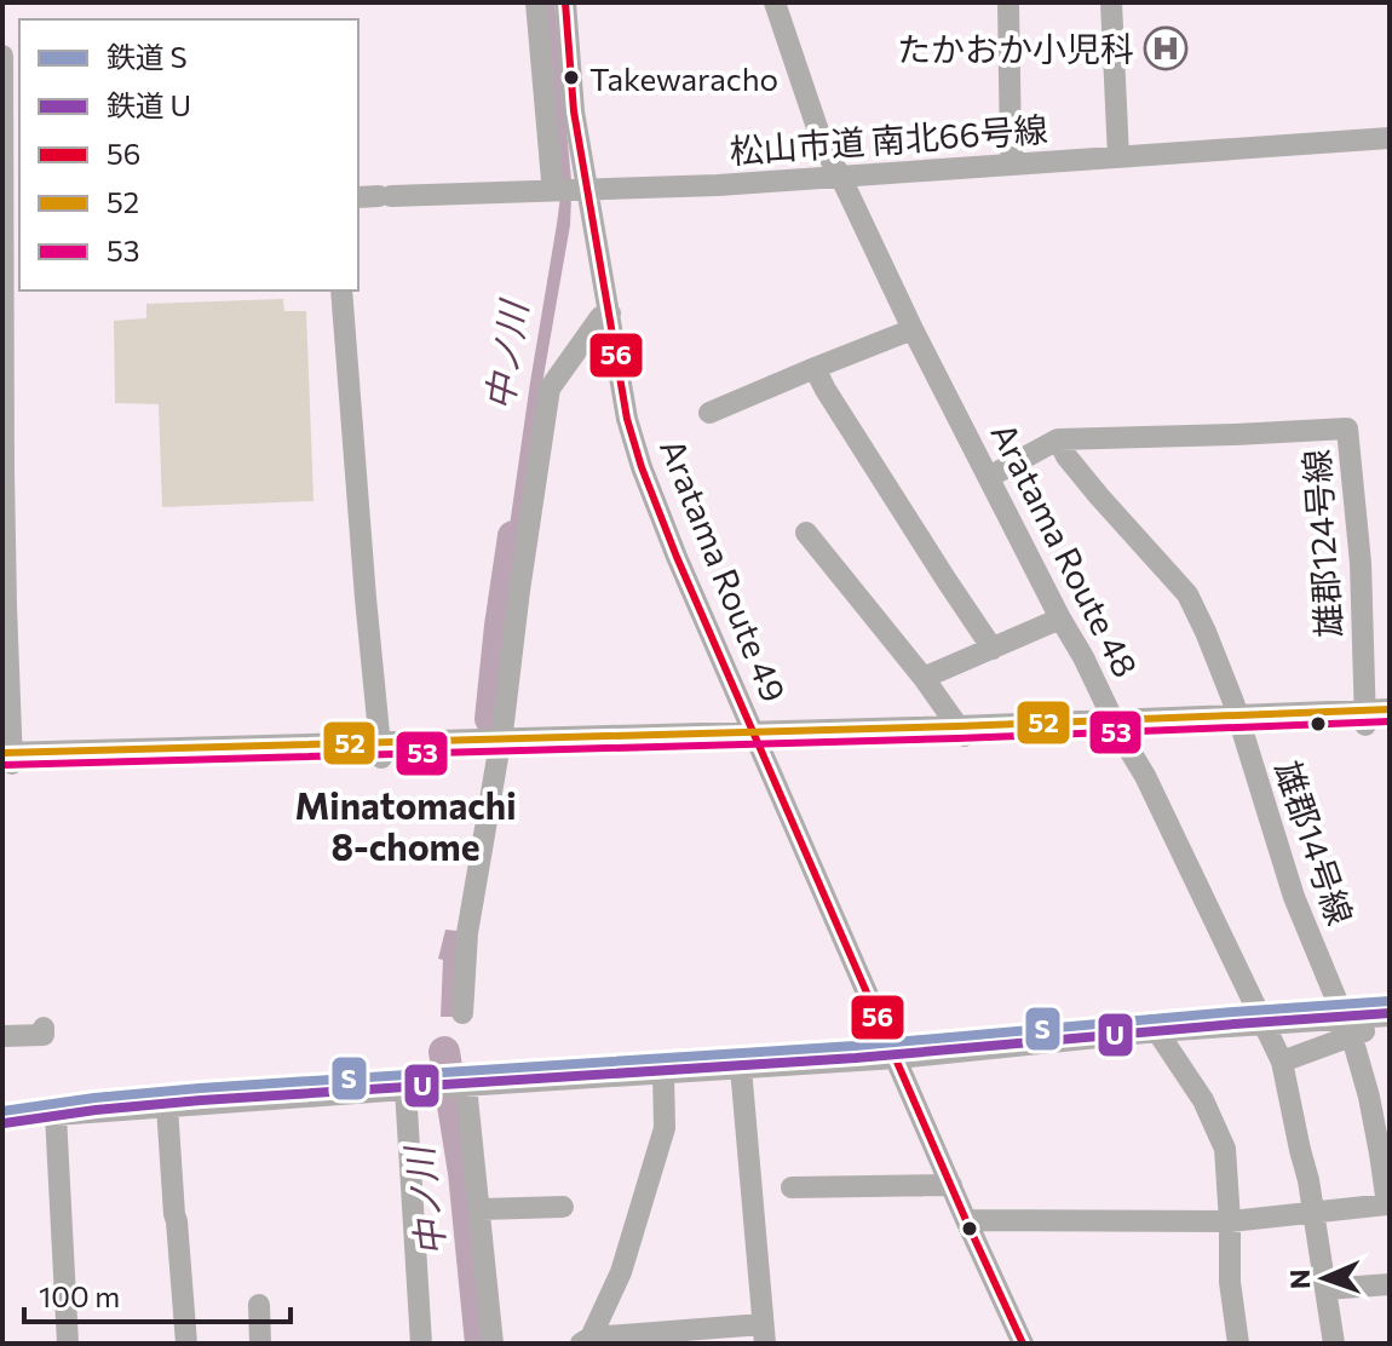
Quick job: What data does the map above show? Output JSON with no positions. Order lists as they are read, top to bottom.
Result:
{
  "streets": {
    "street": [
      "松山市道 南北66号線",
      "雄郡124号線",
      "Aratama Route 48",
      "Aratama Route 49",
      "雄郡14号線"
    ]
  },
  "crossings": [
    ["松山市道 南北66号線", "Aratama Route 48"],
    ["松山市道 南北66号線", "Aratama Route 49"],
    ["雄郡124号線", "雄郡14号線"],
    ["Aratama Route 48", "雄郡14号線"]
  ],
  "districts": ["Minatomachi 8-chome"],
  "water": ["中ノ川"],
  "places": {
    "hospital": ["たかおか小児科"],
    "other": ["Takewaracho"]
  },
  "lines": [
    "transit line 56",
    "transit line 52",
    "transit line 53",
    "rail line S",
    "rail line U"
  ],
  "legend": [
    "鉄道 S",
    "鉄道 U",
    "56",
    "52",
    "53"
  ],
  "scale_bar": "100 m",
  "north": "left"
}
